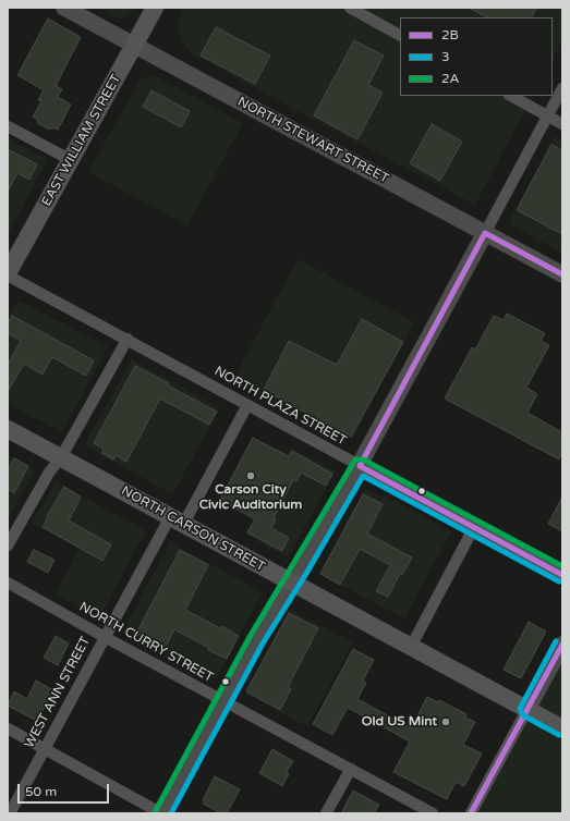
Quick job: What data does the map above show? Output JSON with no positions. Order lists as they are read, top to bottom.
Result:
{
  "streets": {
    "main road": ["EAST WILLIAM STREET", "NORTH CARSON STREET"],
    "street": [
      "NORTH STEWART STREET",
      "NORTH PLAZA STREET",
      "NORTH CURRY STREET",
      "WEST ANN STREET"
    ]
  },
  "crossings": [
    ["EAST WILLIAM STREET", "NORTH STEWART STREET"],
    ["EAST WILLIAM STREET", "NORTH PLAZA STREET"],
    ["NORTH PLAZA STREET", "WEST ANN STREET"],
    ["NORTH CARSON STREET", "WEST ANN STREET"],
    ["NORTH CURRY STREET", "WEST ANN STREET"]
  ],
  "places": ["Carson City Civic Auditorium", "Old US Mint"],
  "lines": ["transit line 2B", "transit line 2A", "transit line 3"],
  "legend": ["2B", "3", "2A"],
  "scale_bar": "50 m"
}
